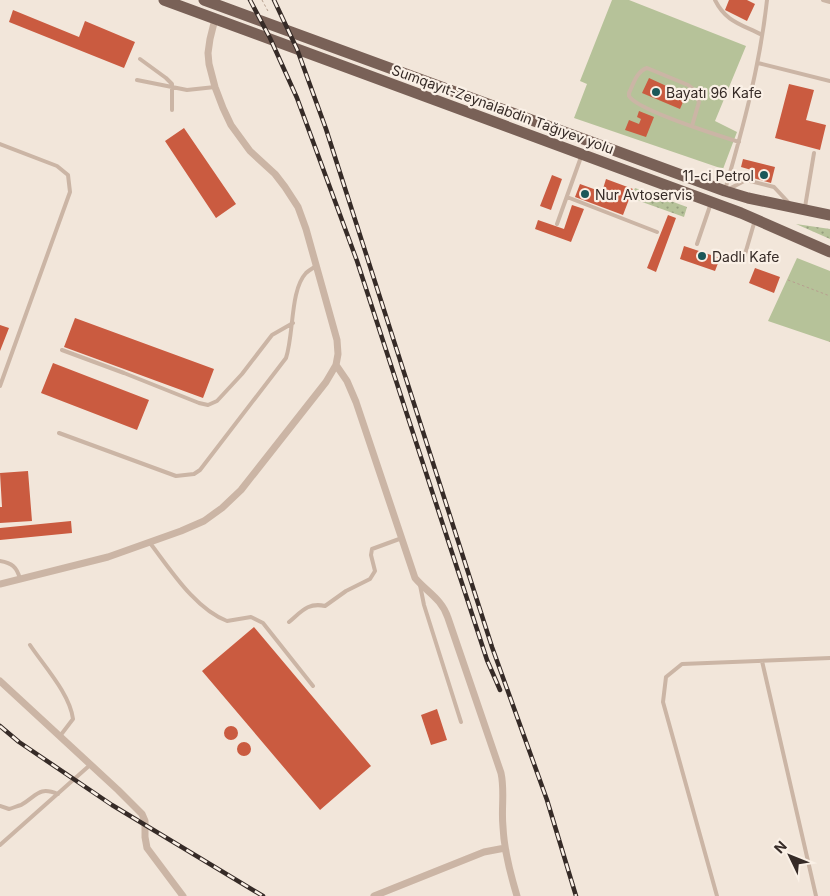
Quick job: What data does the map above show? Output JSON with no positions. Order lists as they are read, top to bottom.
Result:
{
  "streets": {
    "main road": ["Sumqayıt-Zeynalabdin Tağıyev yolu"]
  },
  "places": [
    "Bayatı 96 Kafe",
    "11-ci Petrol",
    "Nur Avtoservis",
    "Dadlı Kafe"
  ],
  "north": "top left"
}
